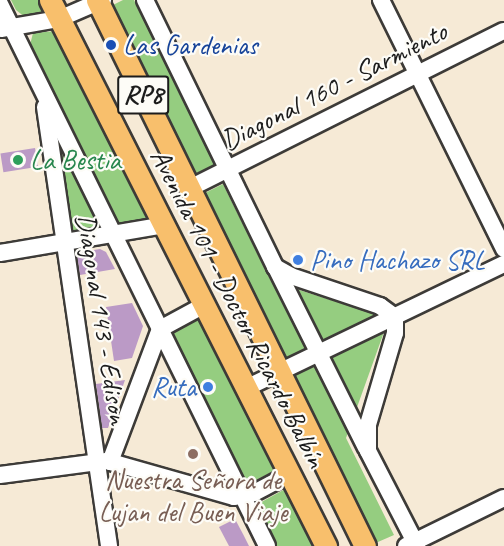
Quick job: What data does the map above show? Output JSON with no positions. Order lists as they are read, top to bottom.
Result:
{
  "streets": {
    "main road": ["RP8", "Avenida 101 - Doctor Ricardo Balbín"],
    "street": ["Diagonal 160 - Sarmiento", "Diagonal 143 - Edison"]
  },
  "crossings": [
    ["Diagonal 160 - Sarmiento", "Avenida 101 - Doctor Ricardo Balbín"]
  ],
  "places": [
    "Las Gardenias",
    "La Bestia",
    "Pino Hachazo SRL",
    "Ruta",
    "Nuestra Señora de Lujan del Buen Viaje"
  ]
}
